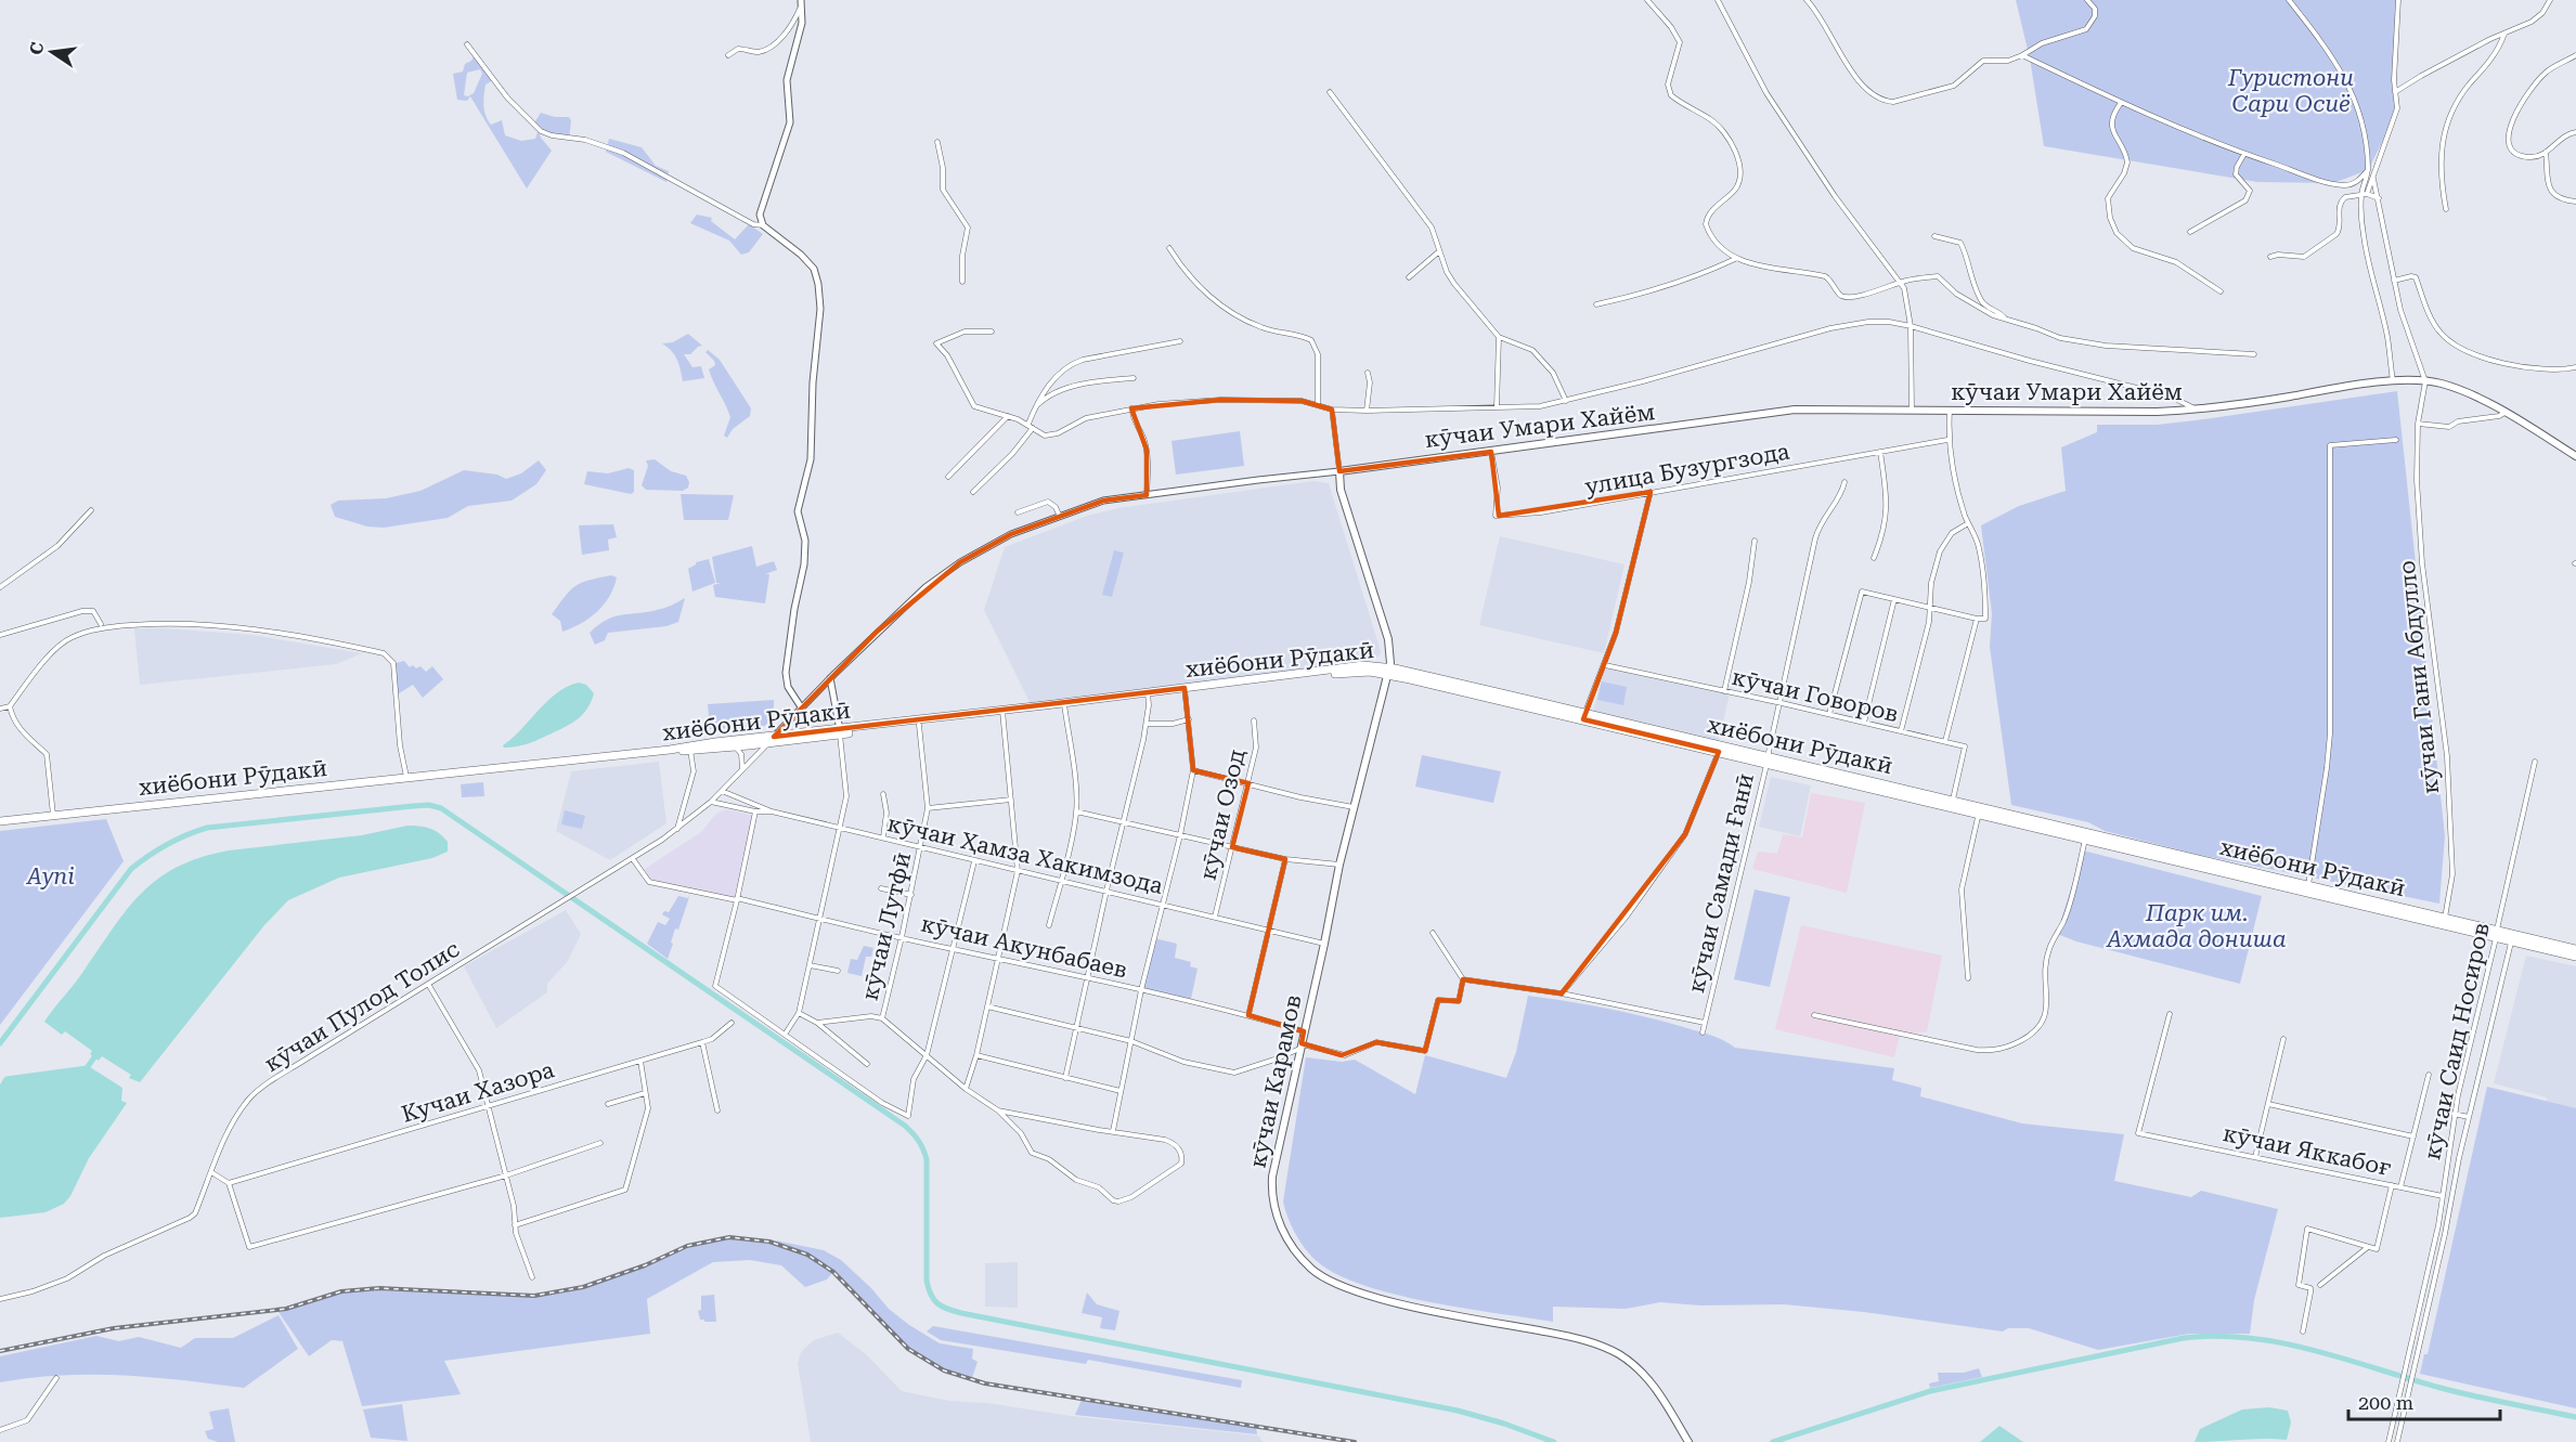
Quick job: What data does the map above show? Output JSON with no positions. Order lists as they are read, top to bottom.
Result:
{
  "streets": {
    "highway": ["хиёбони Рӯдакӣ"],
    "main road": ["кӯчаи Умари Хайём", "кӯчаи Карамов"],
    "street": [
      "улица Бузургзода",
      "кӯчаи Гани Абдулло",
      "кӯчаи Говоров",
      "кӯчаи Озод",
      "кӯчаи Ҳамза Хакимзода",
      "кӯчаи Самади Ғанӣ",
      "кӯчаи Лутфӣ",
      "кӯчаи Акунбабаев",
      "кӯчаи Пулод Толис",
      "кӯчаи Саид Носиров",
      "Кучаи Хазора",
      "кӯчаи Яккабоғ"
    ]
  },
  "crossings": [
    ["кӯчаи Умари Хайём", "улица Бузургзода"],
    ["кӯчаи Умари Хайём", "хиёбони Рӯдакӣ"],
    ["кӯчаи Умари Хайём", "кӯчаи Гани Абдулло"],
    ["кӯчаи Умари Хайём", "кӯчаи Пулод Толис"],
    ["кӯчаи Умари Хайём", "кӯчаи Карамов"],
    ["хиёбони Рӯдакӣ", "кӯчаи Гани Абдулло"],
    ["хиёбони Рӯдакӣ", "кӯчаи Саид Носиров"],
    ["кӯчаи Говоров", "кӯчаи Самади Ғанӣ"],
    ["кӯчаи Озод", "кӯчаи Ҳамза Хакимзода"],
    ["кӯчаи Ҳамза Хакимзода", "кӯчаи Лутфӣ"],
    ["кӯчаи Ҳамза Хакимзода", "кӯчаи Пулод Толис"],
    ["кӯчаи Ҳамза Хакимзода", "кӯчаи Карамов"],
    ["кӯчаи Лутфӣ", "кӯчаи Акунбабаев"],
    ["кӯчаи Акунбабаев", "кӯчаи Пулод Толис"],
    ["кӯчаи Акунбабаев", "кӯчаи Карамов"],
    ["кӯчаи Саид Носиров", "кӯчаи Яккабоғ"]
  ],
  "parks": ["Гуристони Сари Осиё", "Ayni", "Парк им. Ахмада дониша"],
  "scale_bar": "200 m",
  "north": "left"
}
